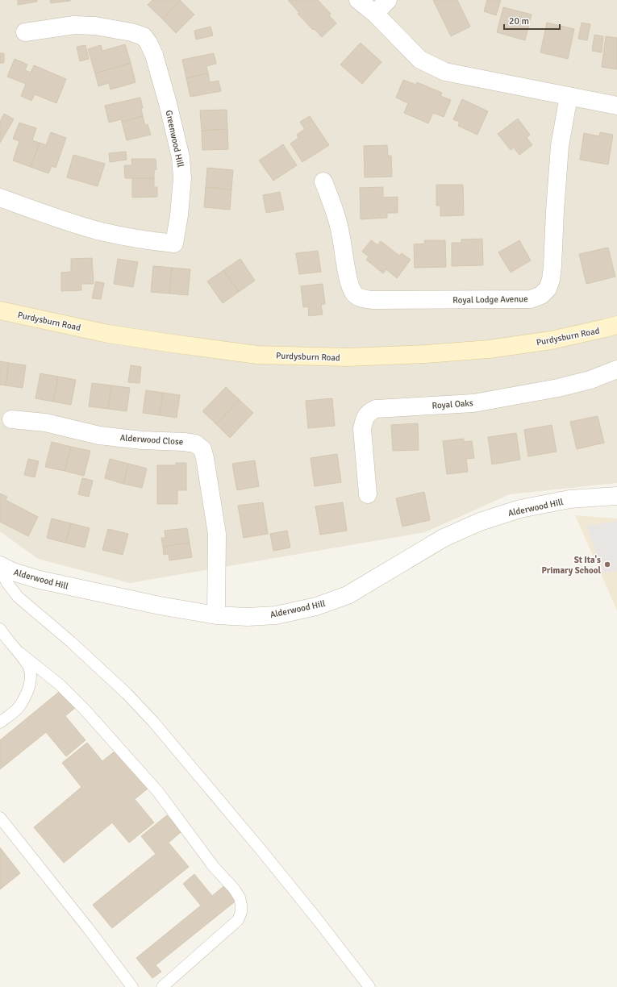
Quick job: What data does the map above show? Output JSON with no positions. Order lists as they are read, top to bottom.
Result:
{
  "streets": {
    "street": [
      "Greenwood Hill",
      "Royal Lodge Avenue",
      "Purdysburn Road",
      "Royal Oaks",
      "Alderwood Close",
      "Alderwood Hill"
    ]
  },
  "crossings": [
    ["Alderwood Close", "Alderwood Hill"]
  ],
  "places": ["St Ita's Primary School"],
  "scale_bar": "20 m"
}
